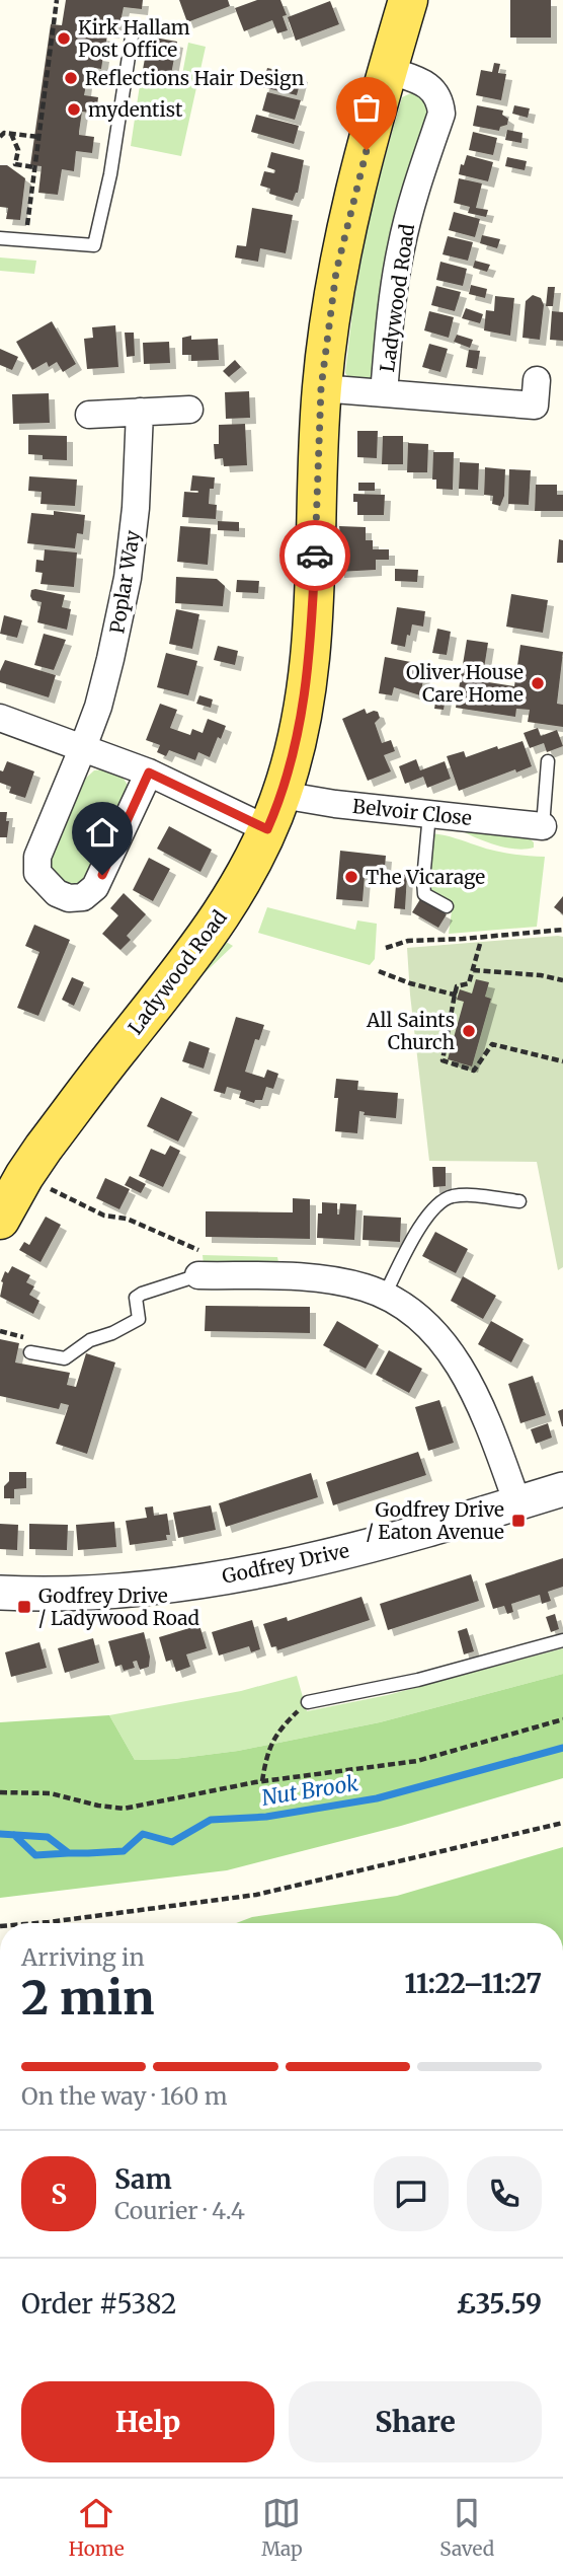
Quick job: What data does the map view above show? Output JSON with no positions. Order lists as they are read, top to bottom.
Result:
{
  "streets": {
    "main road": ["Ladywood Road"],
    "street": ["Poplar Way", "Belvoir Close", "Godfrey Drive"]
  },
  "crossings": [
    ["Ladywood Road", "Belvoir Close"],
    ["Poplar Way", "Belvoir Close"]
  ],
  "water": ["Nut Brook"],
  "places": {
    "other": [
      "Kirk Hallam Post Office",
      "Reflections Hair Design",
      "mydentist",
      "Oliver House Care Home",
      "The Vicarage",
      "All Saints Church"
    ],
    "transit": ["Godfrey Drive / Eaton Avenue", "Godfrey Drive / Ladywood Road"]
  },
  "page": {
    "heading": ["2 min", "Arriving in", "11:22–11:27"],
    "panel": [
      "Sam",
      "Courier · 4.4",
      "Order #5382",
      "£35.59"
    ],
    "bar": "On the way · 160 m",
    "round": "S",
    "buttons": ["Help", "Share"],
    "tabs": ["Home", "Map", "Saved"]
  }
}
